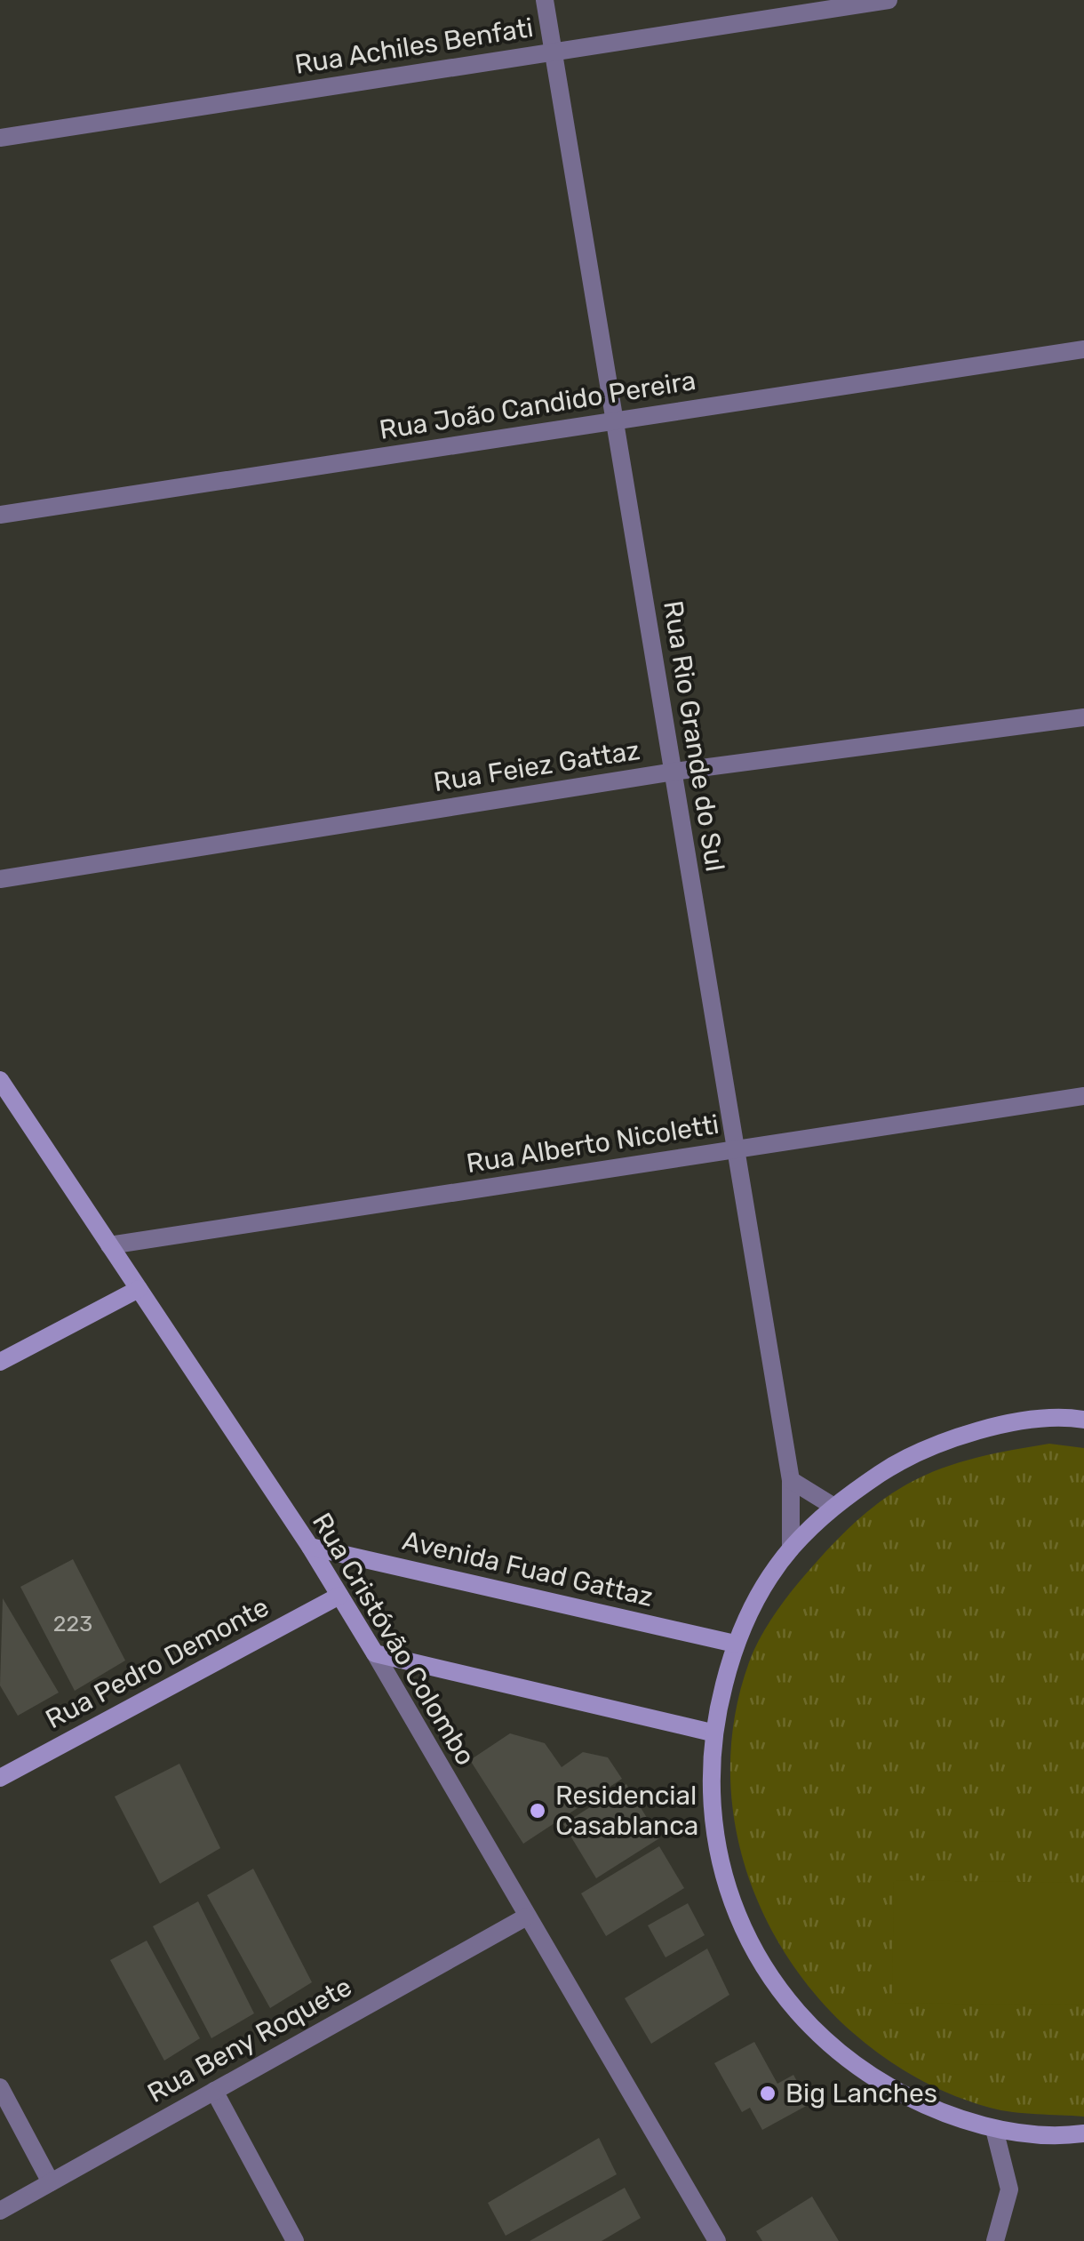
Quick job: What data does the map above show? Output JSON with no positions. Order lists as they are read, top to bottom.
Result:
{
  "streets": {
    "main road": ["Avenida Fuad Gattaz", "Rua Cristóvão Colombo", "Rua Pedro Demonte"],
    "street": [
      "Rua Achiles Benfati",
      "Rua João Candido Pereira",
      "Rua Rio Grande do Sul",
      "Rua Feiez Gattaz",
      "Rua Alberto Nicoletti",
      "Rua Beny Roquete"
    ]
  },
  "crossings": [
    ["Rua Achiles Benfati", "Rua Rio Grande do Sul"],
    ["Rua João Candido Pereira", "Rua Rio Grande do Sul"],
    ["Rua Rio Grande do Sul", "Rua Feiez Gattaz"],
    ["Rua Rio Grande do Sul", "Rua Alberto Nicoletti"],
    ["Rua Alberto Nicoletti", "Rua Cristóvão Colombo"],
    ["Avenida Fuad Gattaz", "Rua Cristóvão Colombo"],
    ["Rua Cristóvão Colombo", "Rua Pedro Demonte"],
    ["Rua Cristóvão Colombo", "Rua Beny Roquete"]
  ],
  "places": ["Residencial Casablanca", "Big Lanches"],
  "house_numbers": ["223"]
}
